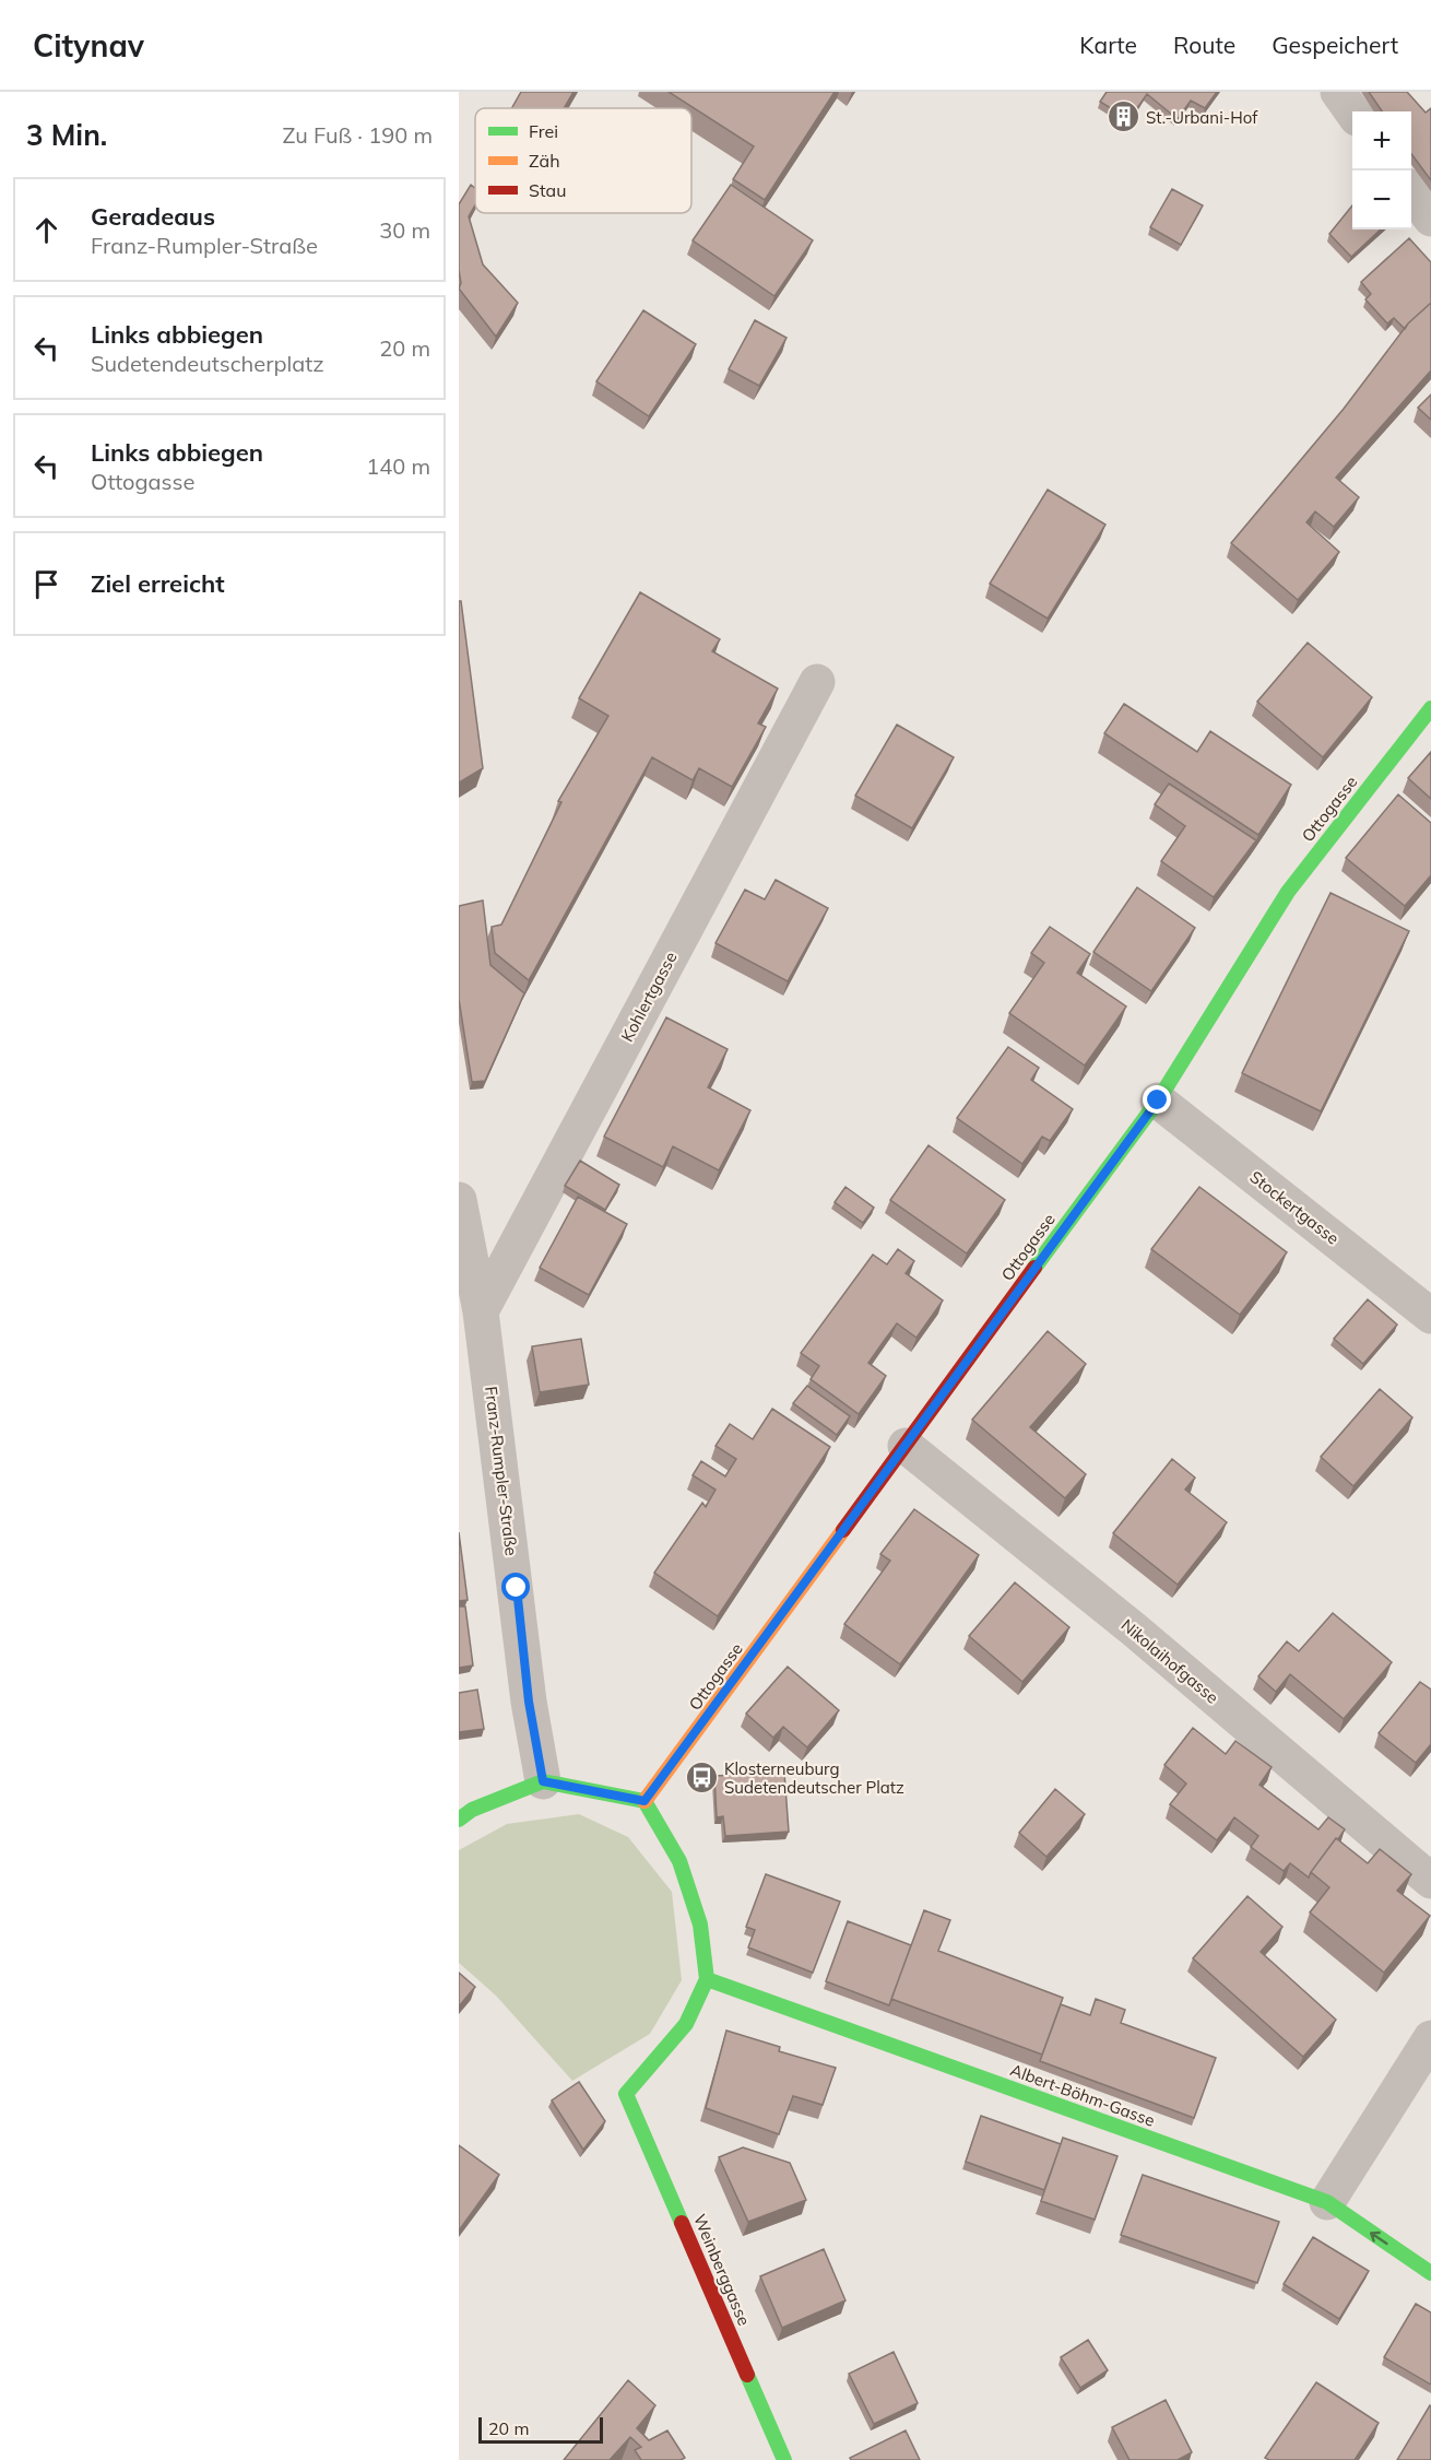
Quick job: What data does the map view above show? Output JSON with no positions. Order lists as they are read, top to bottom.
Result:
{
  "streets": {
    "street": [
      "Ottogasse",
      "Kohlertgasse",
      "Stockertgasse",
      "Franz-Rumpler-Straße",
      "Nikolaihofgasse",
      "Albert-Böhm-Gasse",
      "Weinberggasse"
    ]
  },
  "crossings": [
    ["Ottogasse", "Stockertgasse"],
    ["Ottogasse", "Nikolaihofgasse"],
    ["Kohlertgasse", "Franz-Rumpler-Straße"],
    ["Albert-Böhm-Gasse", "Weinberggasse"]
  ],
  "places": {
    "building": ["St.-Urbani-Hof"],
    "bus stop": ["Klosterneuburg Sudetendeutscher Platz"]
  },
  "legend": ["Frei", "Zäh", "Stau"],
  "scale_bar": "20 m",
  "page": {
    "header": "Citynav",
    "nav": ["Karte", "Route", "Gespeichert"],
    "heading": ["3 Min.", "Zu Fuß · 190 m"],
    "map_buttons": ["+", "−"],
    "list": [
      ["Geradeaus", "Franz-Rumpler-Straße", "30 m"],
      ["Links abbiegen", "Sudetendeutscherplatz", "20 m"],
      ["Links abbiegen", "Ottogasse", "140 m"],
      "Ziel erreicht"
    ],
    "scale": "20 m"
  }
}
